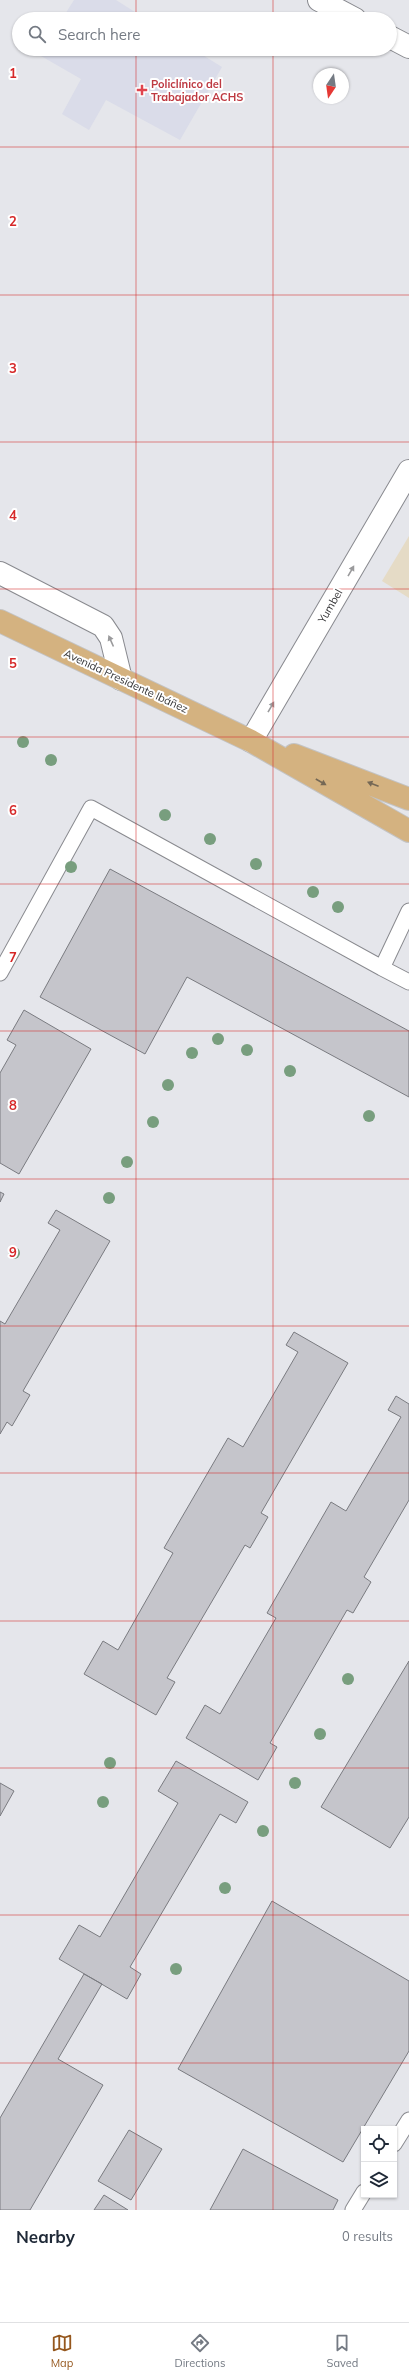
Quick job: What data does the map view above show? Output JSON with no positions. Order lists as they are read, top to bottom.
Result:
{
  "streets": {
    "main road": ["Avenida Presidente Ibáñez"],
    "street": ["Yumbel"]
  },
  "crossings": [
    ["Yumbel", "Avenida Presidente Ibáñez"]
  ],
  "one_way": ["Yumbel"],
  "places": {
    "health": ["Policlínico del Trabajador ACHS"]
  },
  "north": "bottom",
  "page": {
    "search": "Search here",
    "heading": ["Nearby", "0 results"],
    "nav": ["Map", "Directions", "Saved"]
  },
  "grid": {
    "rows": [
      "1",
      "2",
      "3",
      "4",
      "5",
      "6",
      "7",
      "8",
      "9"
    ]
  }
}
